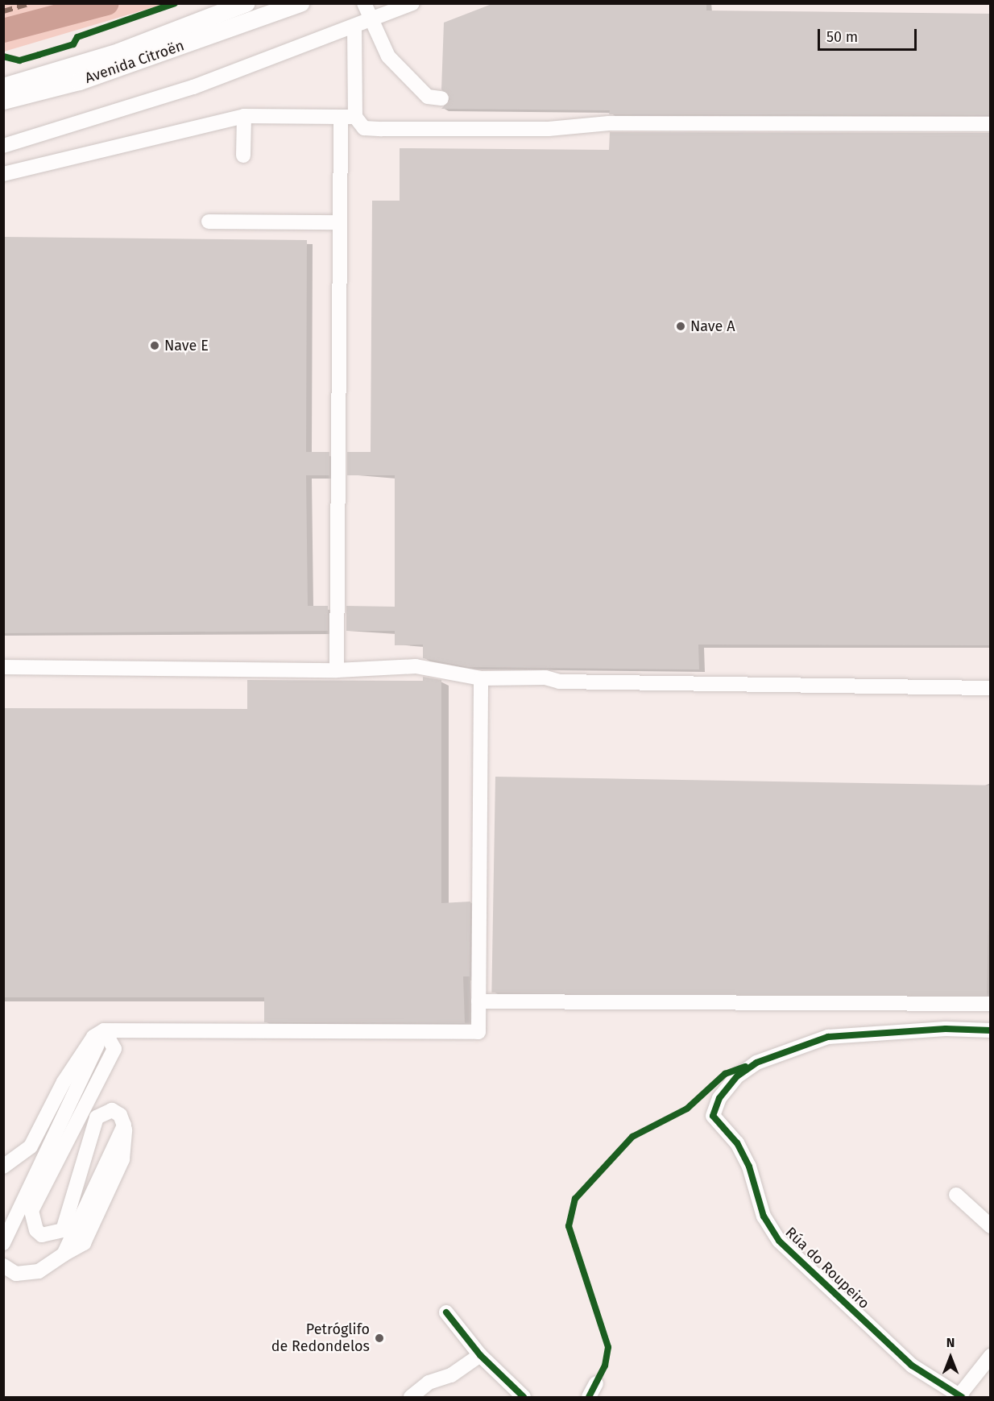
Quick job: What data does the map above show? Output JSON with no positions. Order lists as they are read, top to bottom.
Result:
{
  "streets": {
    "main road": ["Avenida Citroën"],
    "street": ["Rúa do Roupeiro"]
  },
  "places": ["Nave A", "Nave E", "Petróglifo de Redondelos"],
  "scale_bar": "50 m",
  "north": "top"
}
